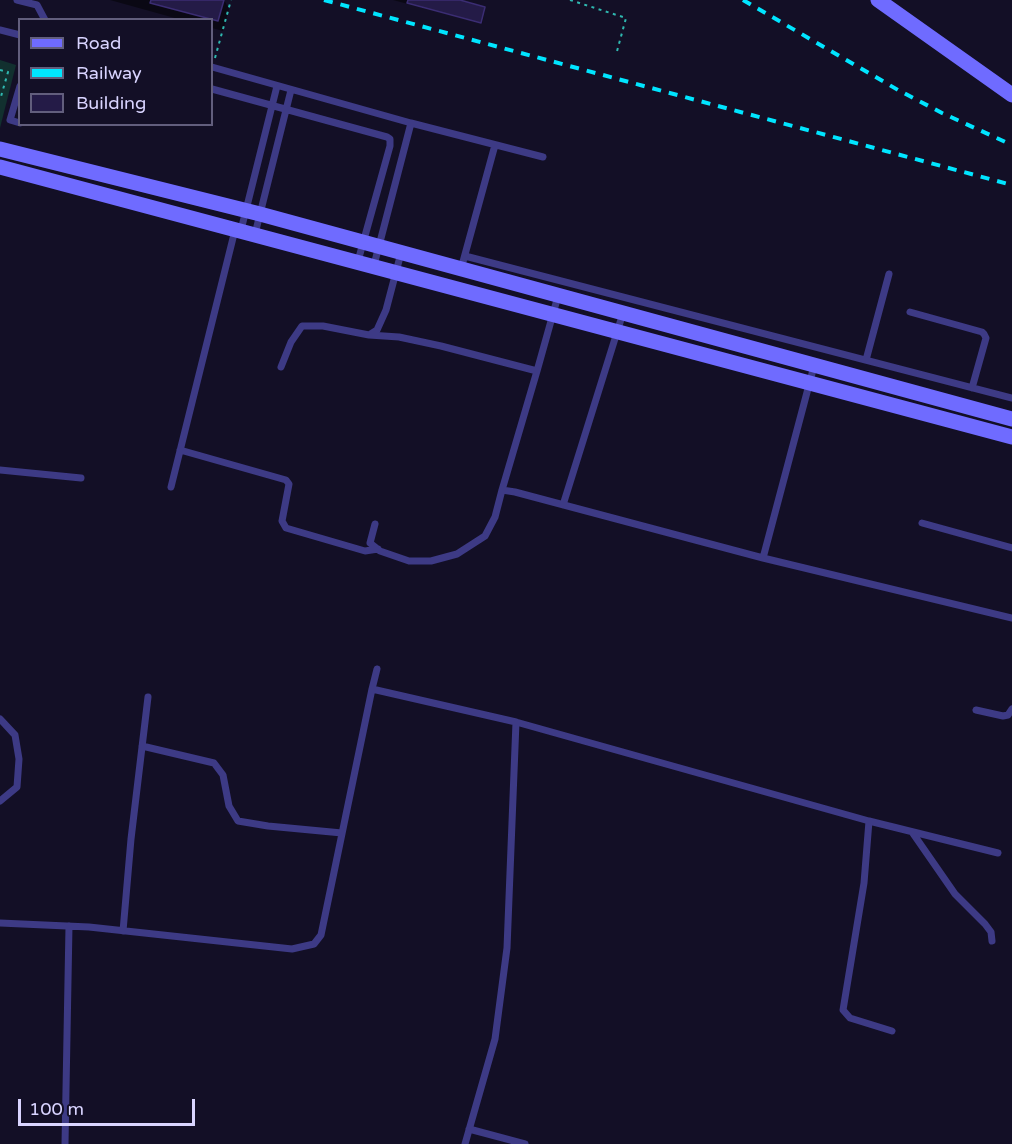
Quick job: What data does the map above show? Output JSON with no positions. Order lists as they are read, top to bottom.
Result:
{
  "legend": ["Road", "Railway", "Building"],
  "scale_bar": "100 m"
}
